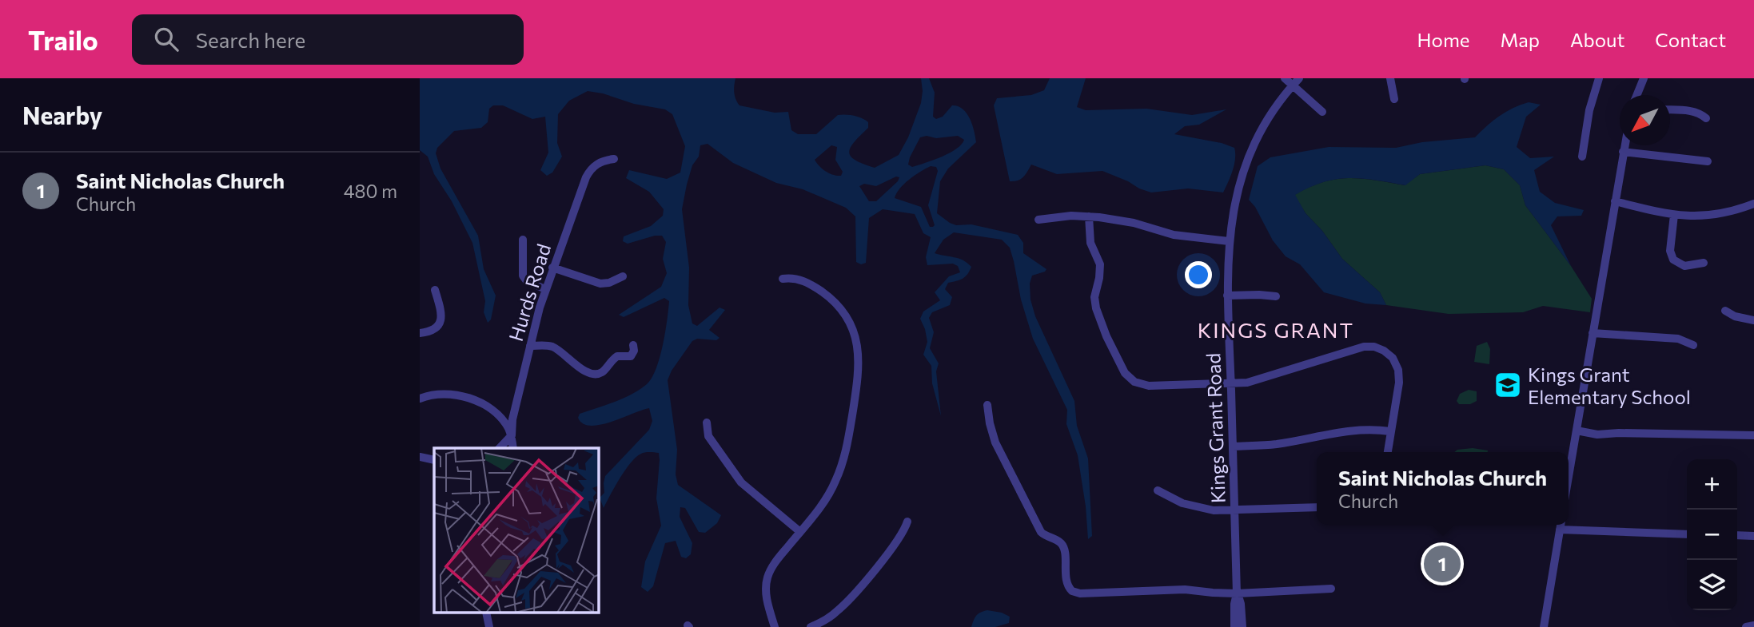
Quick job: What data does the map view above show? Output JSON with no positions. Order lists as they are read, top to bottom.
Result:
{
  "streets": {
    "street": ["Hurds Road", "Kings Grant Road"]
  },
  "districts": ["KINGS GRANT"],
  "places": {
    "school or university": ["Kings Grant Elementary School"]
  },
  "north": "bottom left",
  "page": {
    "header": "Trailo",
    "search": "Search here",
    "nav": [
      "Home",
      "Map",
      "About",
      "Contact"
    ],
    "heading": "Nearby",
    "list": [
      {
        "mark": "1",
        "name": "Saint Nicholas Church",
        "note": "Church",
        "value": "480 m"
      }
    ],
    "popup": ["Saint Nicholas Church", "Church"],
    "map_buttons": ["+", "−"],
    "pins": "1"
  }
}
